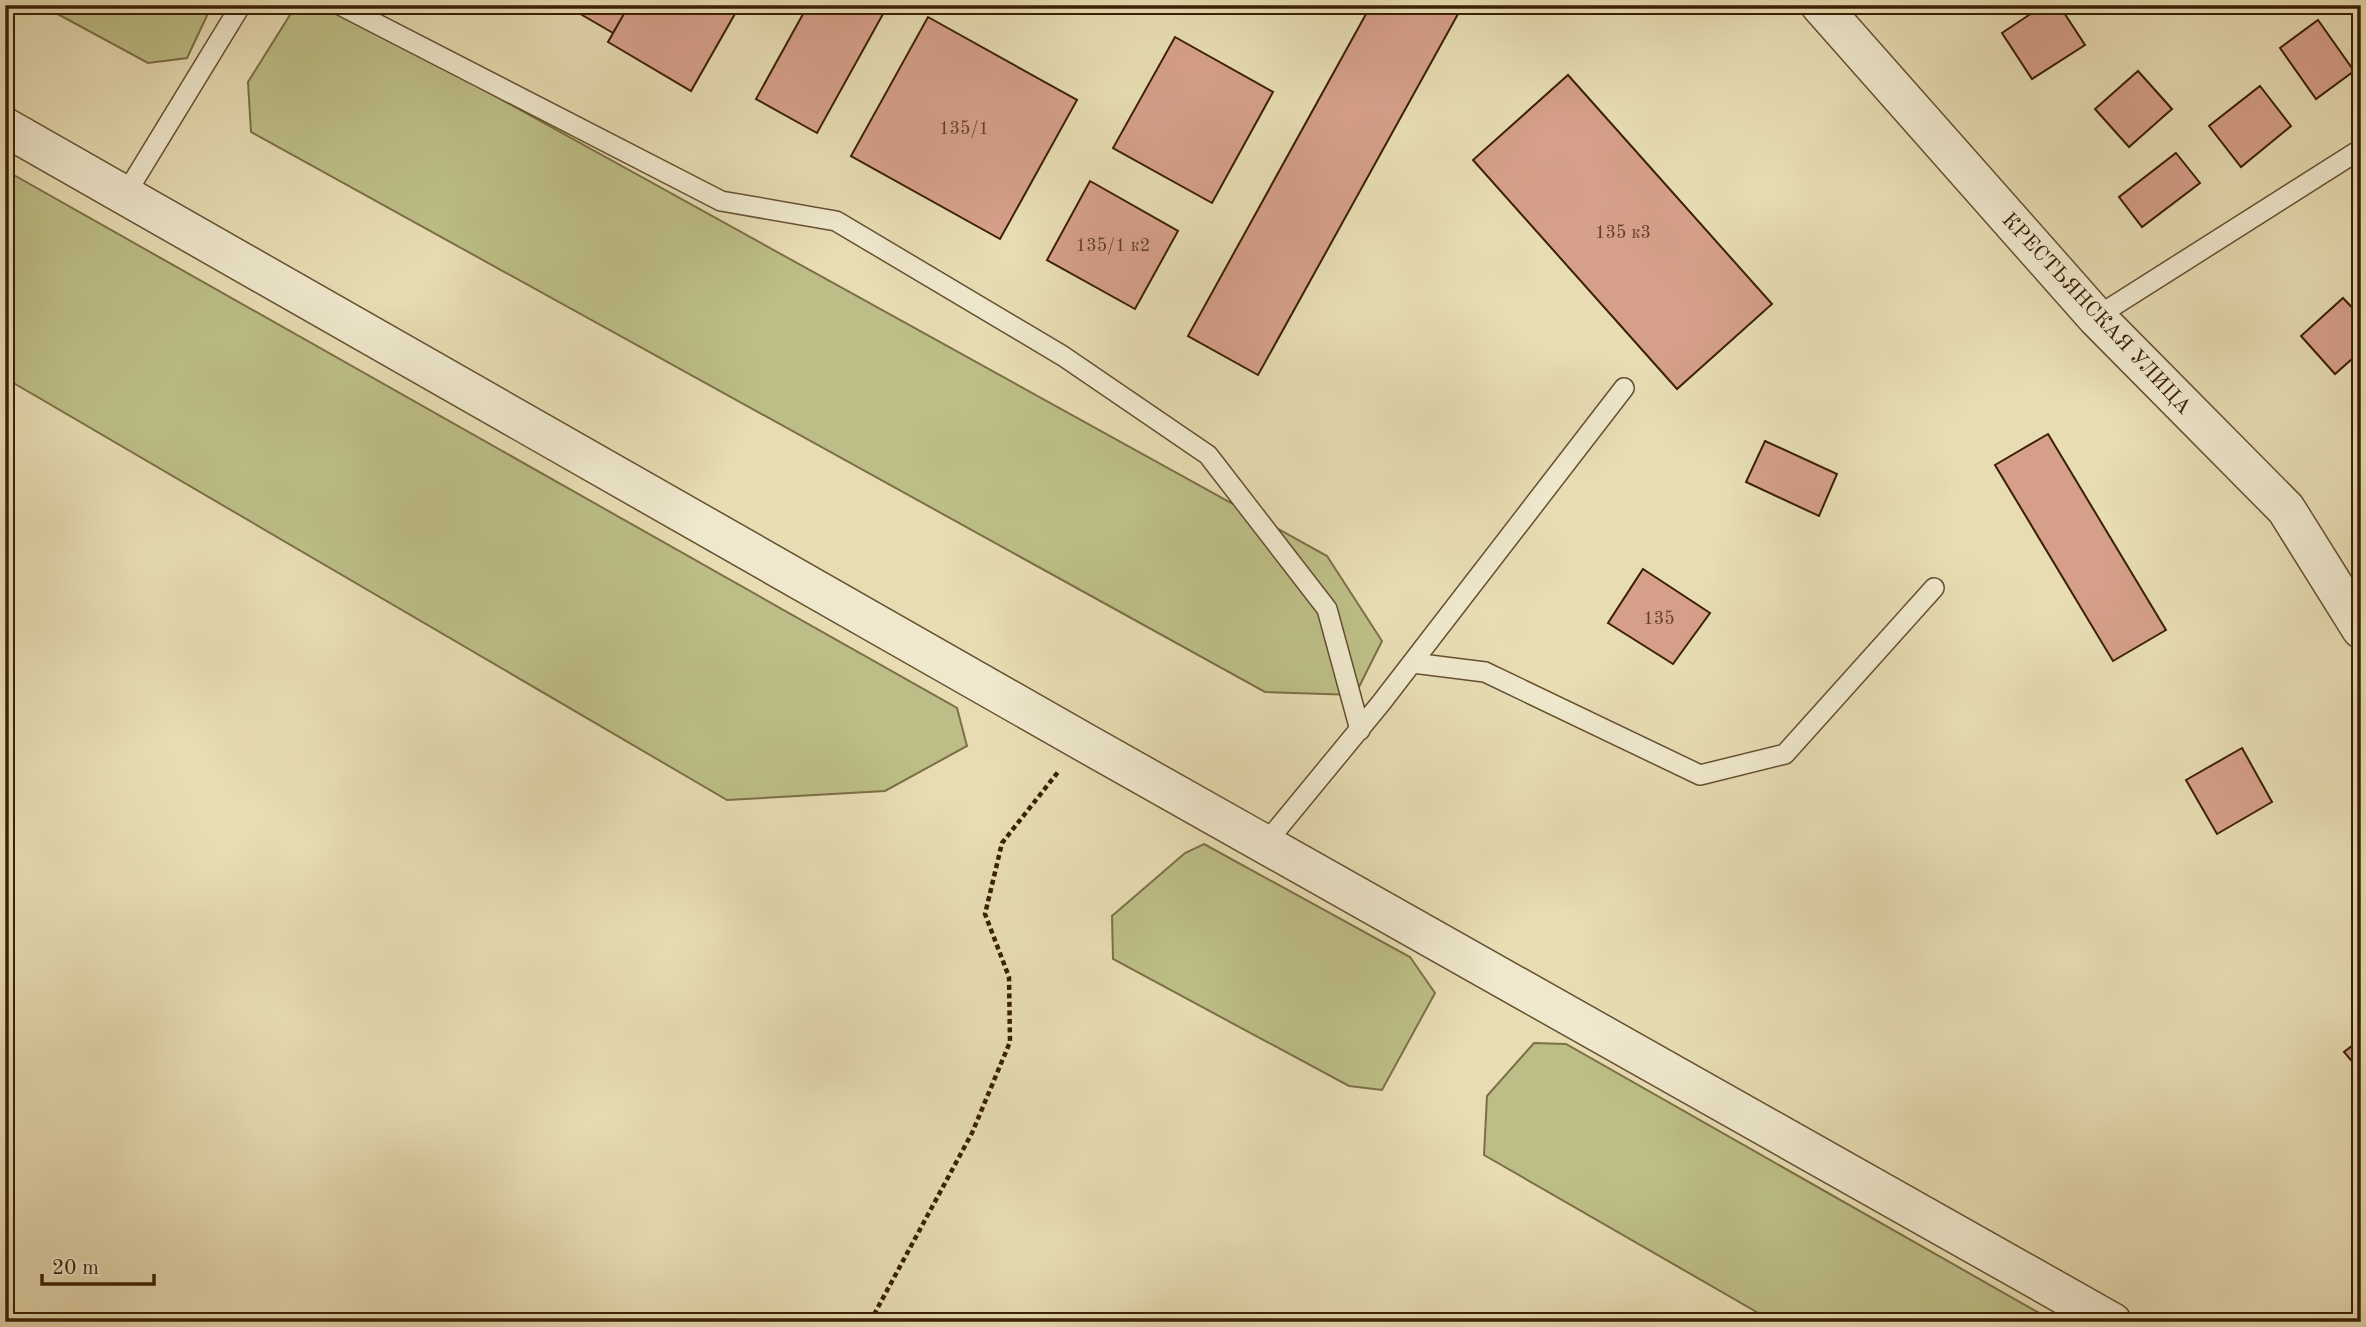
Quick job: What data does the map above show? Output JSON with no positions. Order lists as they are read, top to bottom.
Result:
{
  "streets": {
    "street": ["КРЕСТЬЯНСКАЯ УЛИЦА"]
  },
  "house_numbers": [
    "135/1",
    "135 к3",
    "135/1 к2",
    "135"
  ],
  "scale_bar": "20 m"
}
